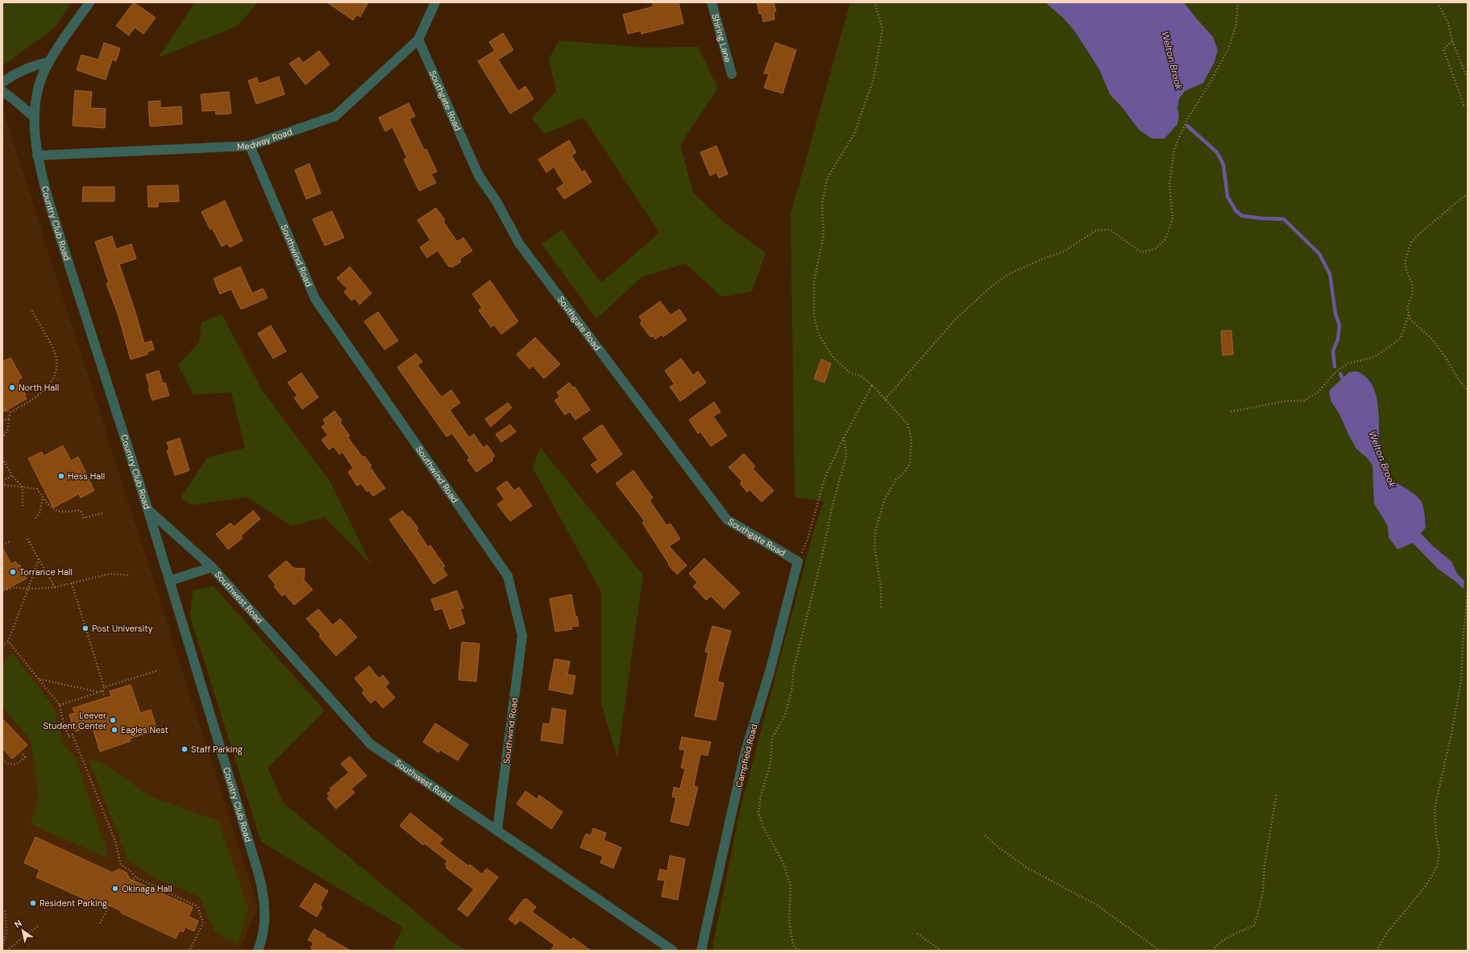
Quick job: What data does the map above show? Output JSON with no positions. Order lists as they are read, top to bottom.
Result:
{
  "streets": {
    "street": [
      "Shiring Lane",
      "Southgate Road",
      "Medway Road",
      "Country Club Road",
      "Southwind Road",
      "Southwest Road",
      "Campfield Road"
    ]
  },
  "crossings": [
    ["Southgate Road", "Medway Road"],
    ["Southgate Road", "Campfield Road"],
    ["Medway Road", "Country Club Road"],
    ["Medway Road", "Southwind Road"],
    ["Country Club Road", "Southwest Road"],
    ["Southwind Road", "Southwest Road"]
  ],
  "water": ["Welton Brook"],
  "places": [
    "North Hall",
    "Hess Hall",
    "Torrance Hall",
    "Post University",
    "Leever Student Center",
    "Eagles Nest",
    "Staff Parking",
    "Okinaga Hall",
    "Resident Parking"
  ],
  "north": "top left"
}
